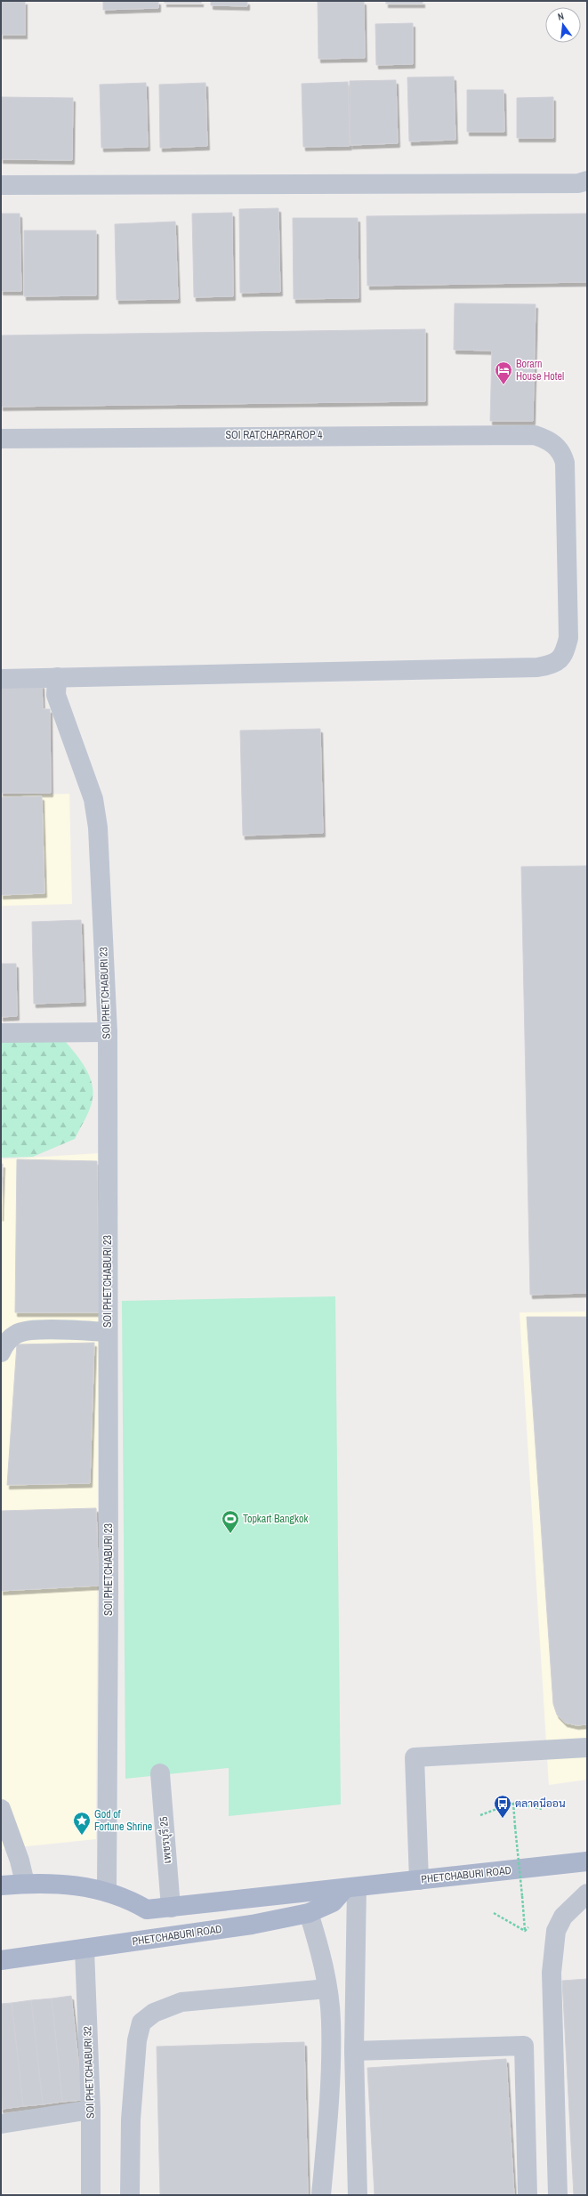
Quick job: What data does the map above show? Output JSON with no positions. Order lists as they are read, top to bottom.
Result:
{
  "streets": {
    "main road": ["PHETCHABURI ROAD"],
    "street": [
      "SOI RATCHAPRAROP 4",
      "SOI PHETCHABURI 23",
      "เพชรบุรี 25",
      "SOI PHETCHABURI 32"
    ]
  },
  "crossings": [
    ["SOI RATCHAPRAROP 4", "SOI PHETCHABURI 23"],
    ["SOI PHETCHABURI 23", "PHETCHABURI ROAD"],
    ["เพชรบุรี 25", "PHETCHABURI ROAD"],
    ["PHETCHABURI ROAD", "SOI PHETCHABURI 32"]
  ],
  "places": {
    "hotel": ["Borarn House Hotel"],
    "sports": ["Topkart Bangkok"],
    "bus stop": ["ตลาดนีออน"],
    "place": ["God of Fortune Shrine"]
  },
  "north": "top"
}
